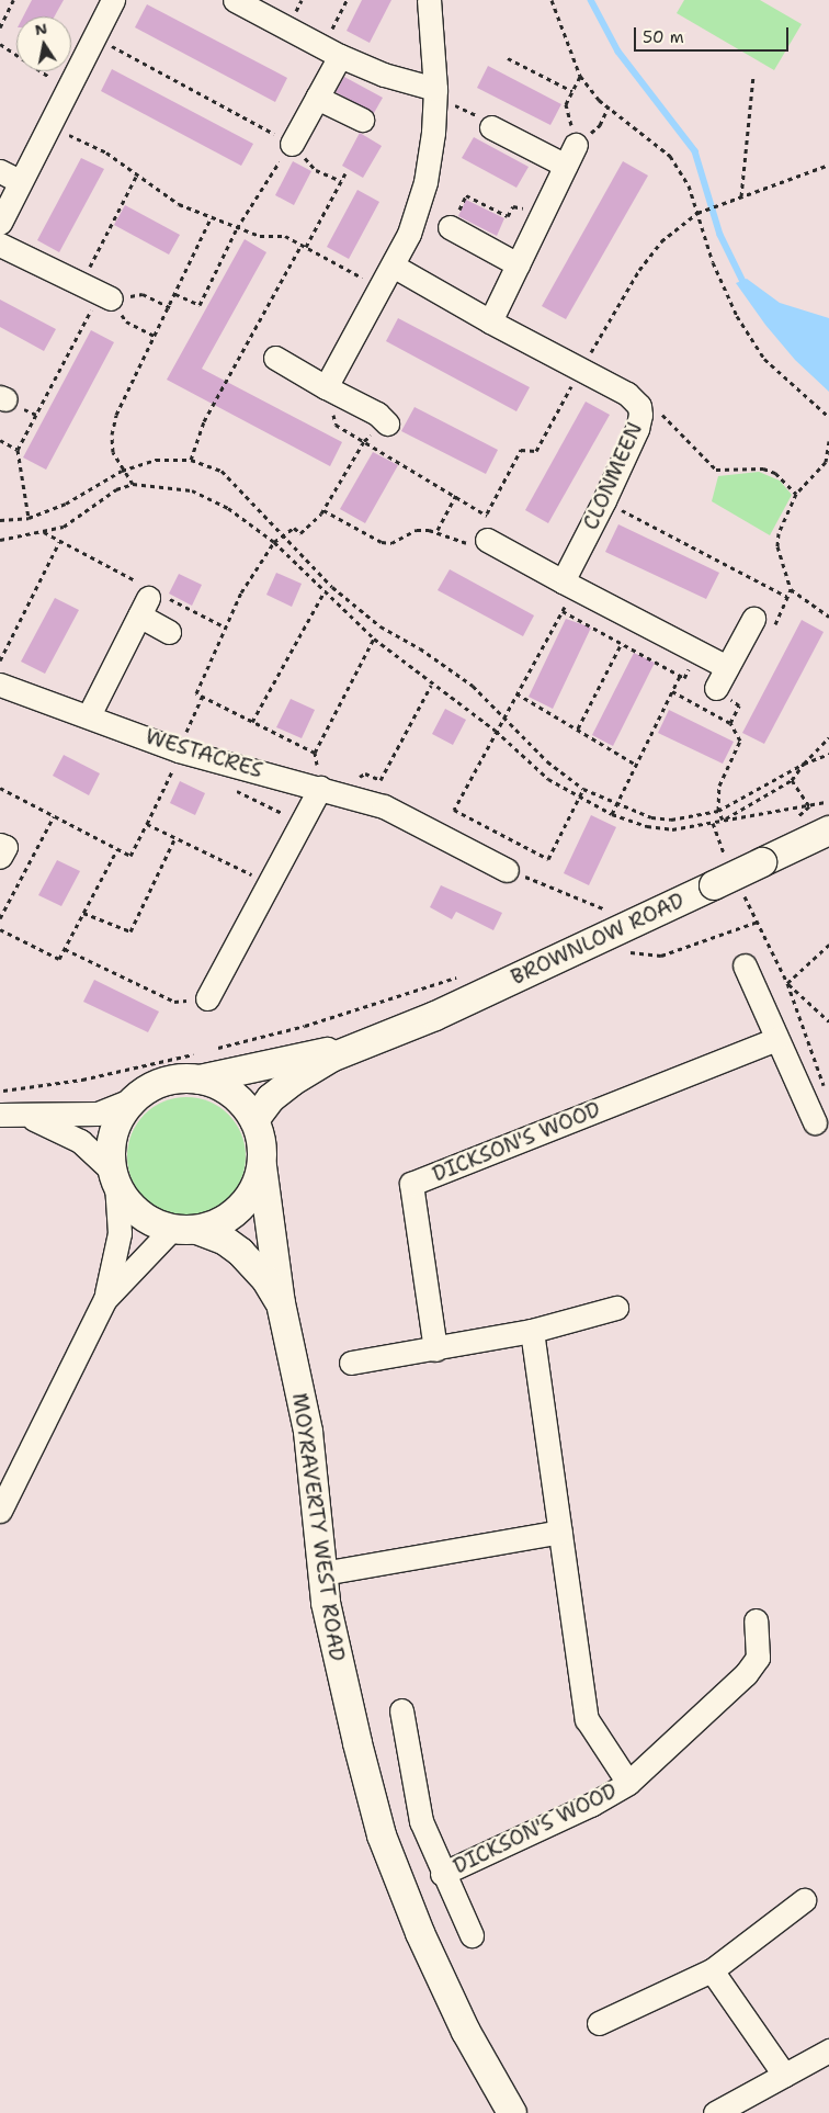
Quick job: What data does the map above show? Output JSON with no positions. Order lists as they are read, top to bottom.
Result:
{
  "streets": {
    "main road": ["BROWNLOW ROAD", "MOYRAVERTY WEST ROAD"],
    "street": ["CLONMEEN", "WESTACRES", "DICKSON'S WOOD"]
  },
  "crossings": [
    ["BROWNLOW ROAD", "MOYRAVERTY WEST ROAD"]
  ],
  "scale_bar": "50 m",
  "north": "top"
}
